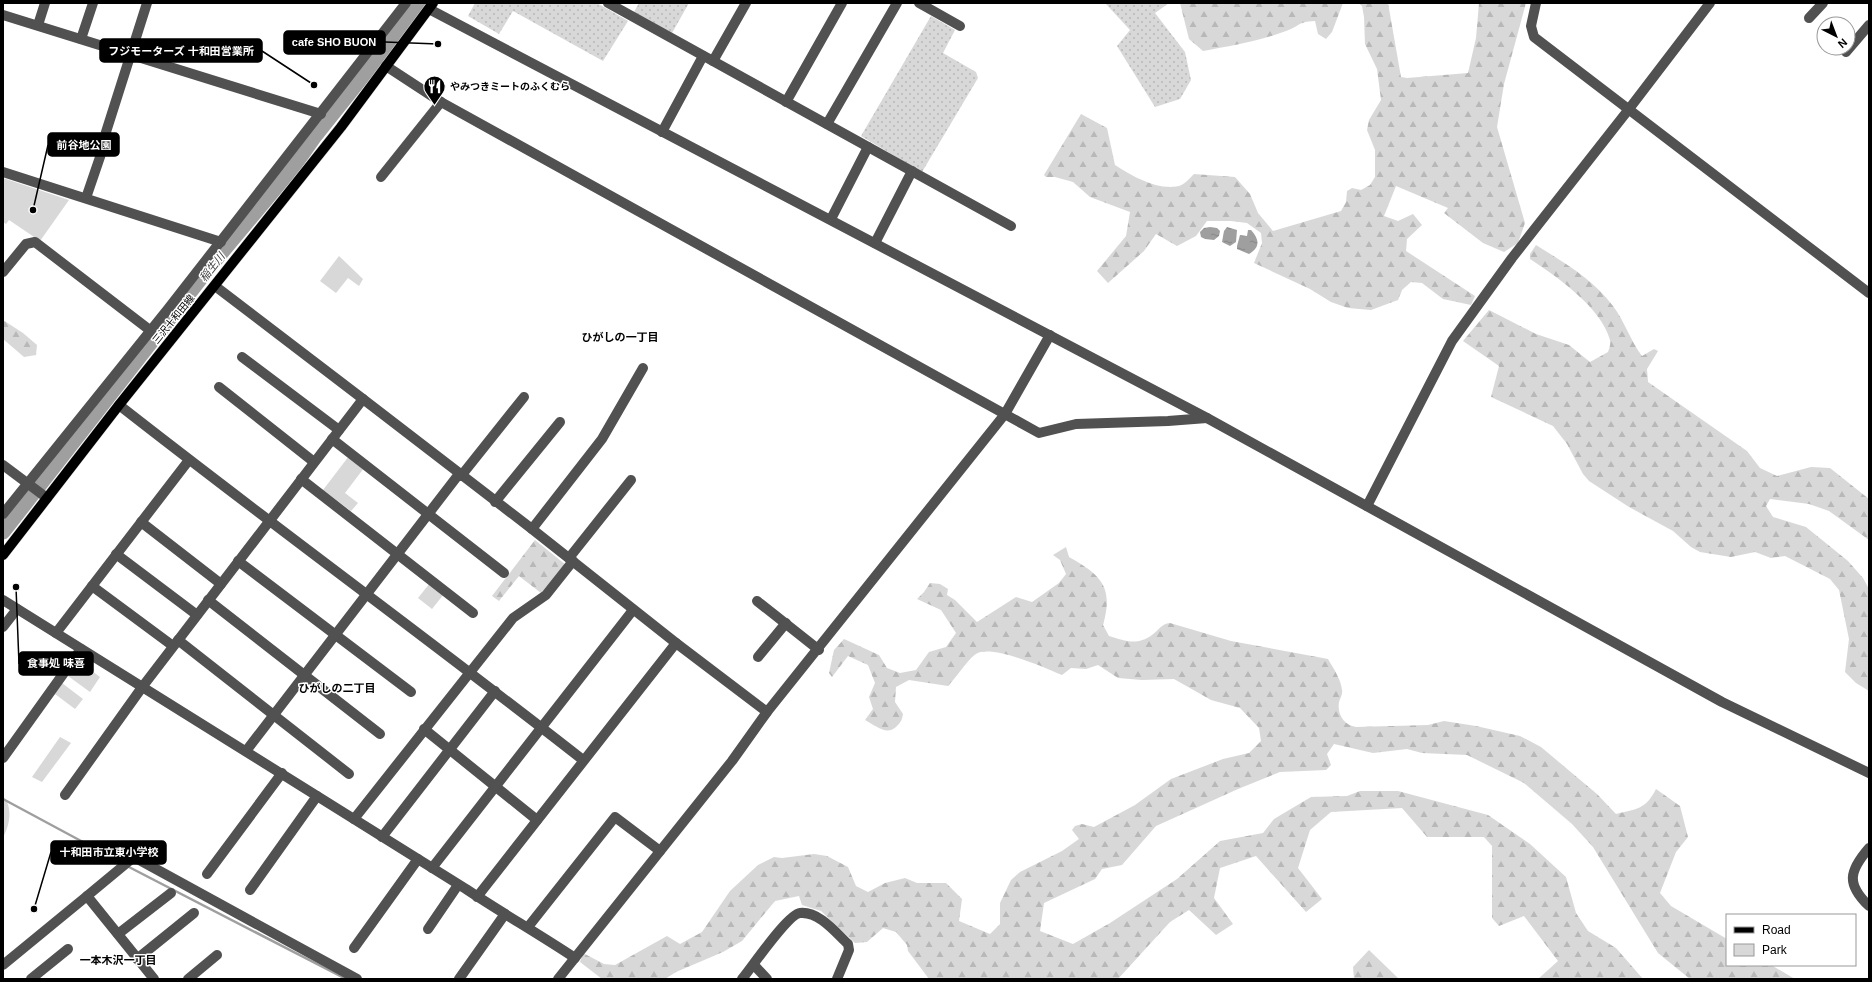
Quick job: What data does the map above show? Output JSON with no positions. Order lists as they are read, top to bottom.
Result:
{
  "streets": {
    "main road": ["三沢十和田線"]
  },
  "districts": ["ひがしの一丁目", "ひがしの二丁目", "一本木沢一丁目"],
  "water": ["稲生川"],
  "places": {
    "other": [
      "cafe SHO BUON",
      "フジモーターズ 十和田営業所",
      "前谷地公園",
      "食事処 味喜",
      "十和田市立東小学校"
    ],
    "restaurant": ["やみつきミートのふくむら"]
  },
  "legend": ["Road", "Park"],
  "north": "bottom right"
}
